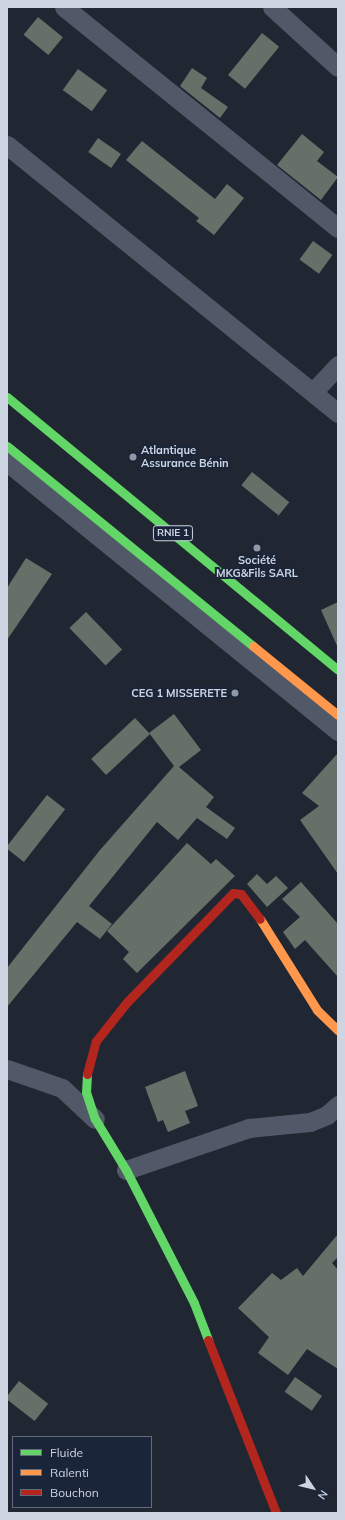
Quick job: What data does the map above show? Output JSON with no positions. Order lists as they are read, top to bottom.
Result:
{
  "streets": {
    "main road": ["RNIE 1"]
  },
  "places": ["Atlantique Assurance Bénin", "Société MKG&Fils SARL", "CEG 1 MISSERETE"],
  "legend": ["Fluide", "Ralenti", "Bouchon"],
  "north": "bottom right"
}
